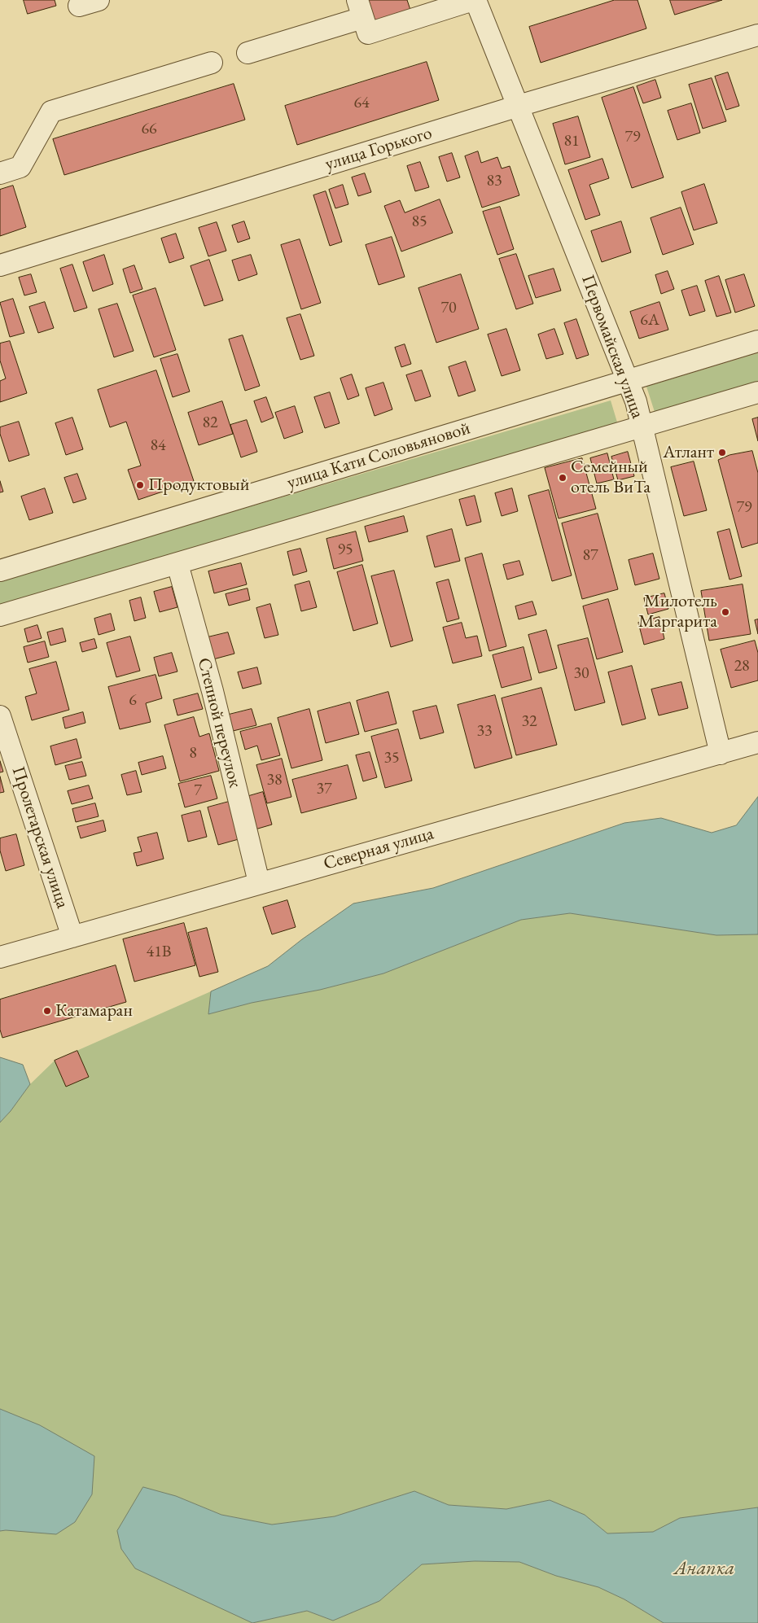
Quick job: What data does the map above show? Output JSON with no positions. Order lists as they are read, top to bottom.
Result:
{
  "streets": {
    "street": [
      "улица Горького",
      "Первомайская улица",
      "улица Кати Соловьяновой",
      "Степной переулок",
      "Пролетарская улица",
      "Северная улица"
    ]
  },
  "crossings": [
    ["улица Горького", "Первомайская улица"],
    ["Первомайская улица", "улица Кати Соловьяновой"],
    ["Первомайская улица", "Северная улица"],
    ["Степной переулок", "Северная улица"],
    ["Пролетарская улица", "Северная улица"]
  ],
  "water": ["Анапка"],
  "places": [
    "Атлант",
    "Семейный отель ВиТа",
    "Продуктовый",
    "Милотель Маргарита",
    "Катамаран"
  ],
  "house_numbers": [
    "64",
    "66",
    "79",
    "81",
    "83",
    "85",
    "70",
    "6А",
    "82",
    "84",
    "79",
    "95",
    "87",
    "28",
    "30",
    "6",
    "32",
    "33",
    "8",
    "35",
    "38",
    "37",
    "7",
    "41В"
  ]
}
